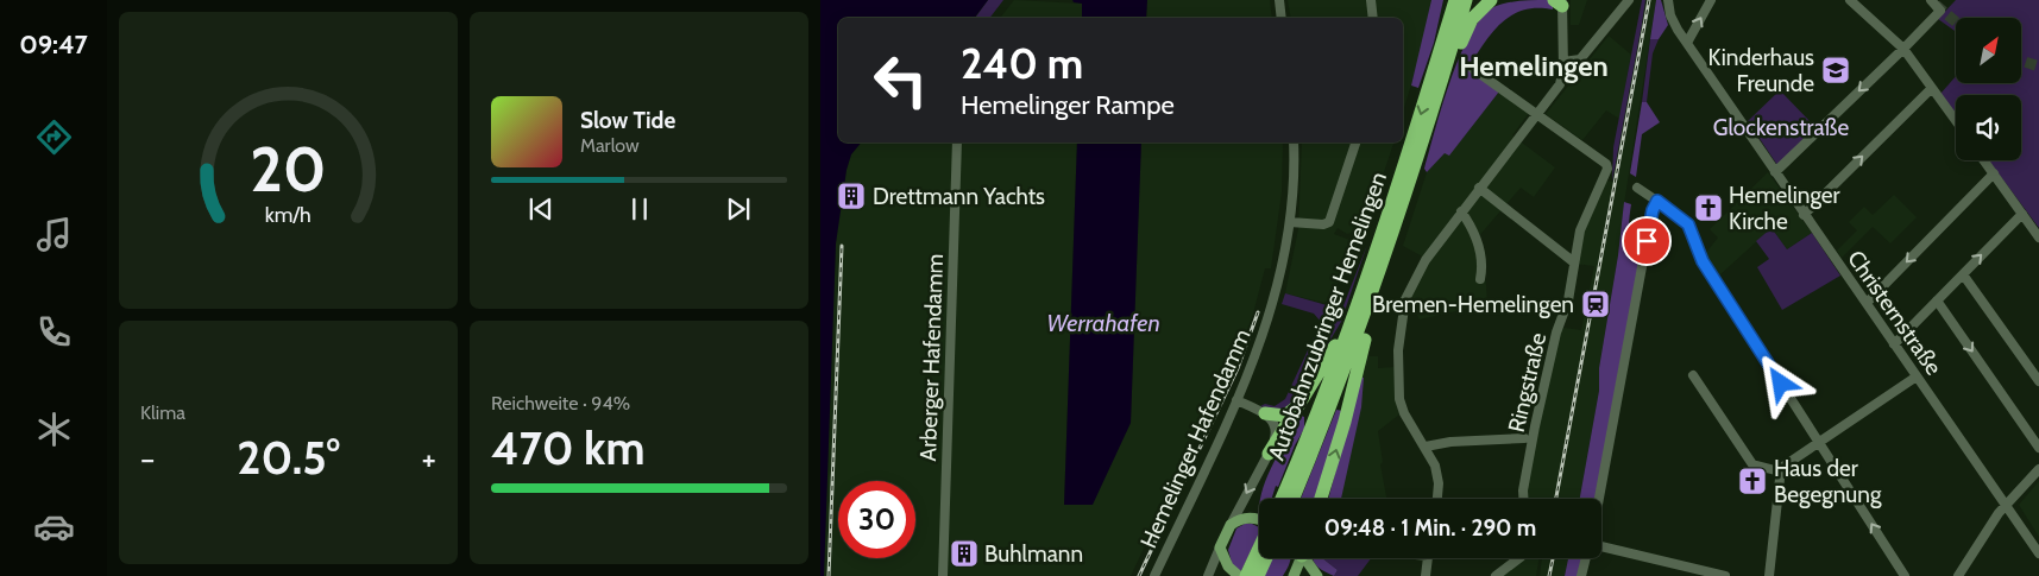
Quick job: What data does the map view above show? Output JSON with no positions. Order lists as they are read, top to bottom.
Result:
{
  "streets": {
    "highway": ["Autobahnzubringer Hemelingen"],
    "street": [
      "Christernstraße",
      "Arberger Hafendamm",
      "Ringstraße",
      "Hemelinger Hafendamm"
    ]
  },
  "districts": ["Hemelingen"],
  "water": ["Werrahafen"],
  "parks": ["Glockenstraße"],
  "places": {
    "school or university": ["Kinderhaus Freunde"],
    "building": ["Drettmann Yachts", "Buhlmann"],
    "church": ["Hemelinger Kirche", "Haus der Begegnung"],
    "station": ["Bremen-Hemelingen"]
  },
  "north": "top right",
  "page": {
    "tabs": "09:47",
    "turn": ["240 m", "Hemelinger Rampe"],
    "song": ["Slow Tide", "Marlow"],
    "tile": [
      "Klima",
      ["Reichweite · 94%", "470 km"]
    ],
    "heat": ["−", "20.5°", "+"],
    "limit": "30",
    "trip": "09:48 · 1 Min. · 290 m",
    "gauge": ["20", "km/h"]
  }
}
